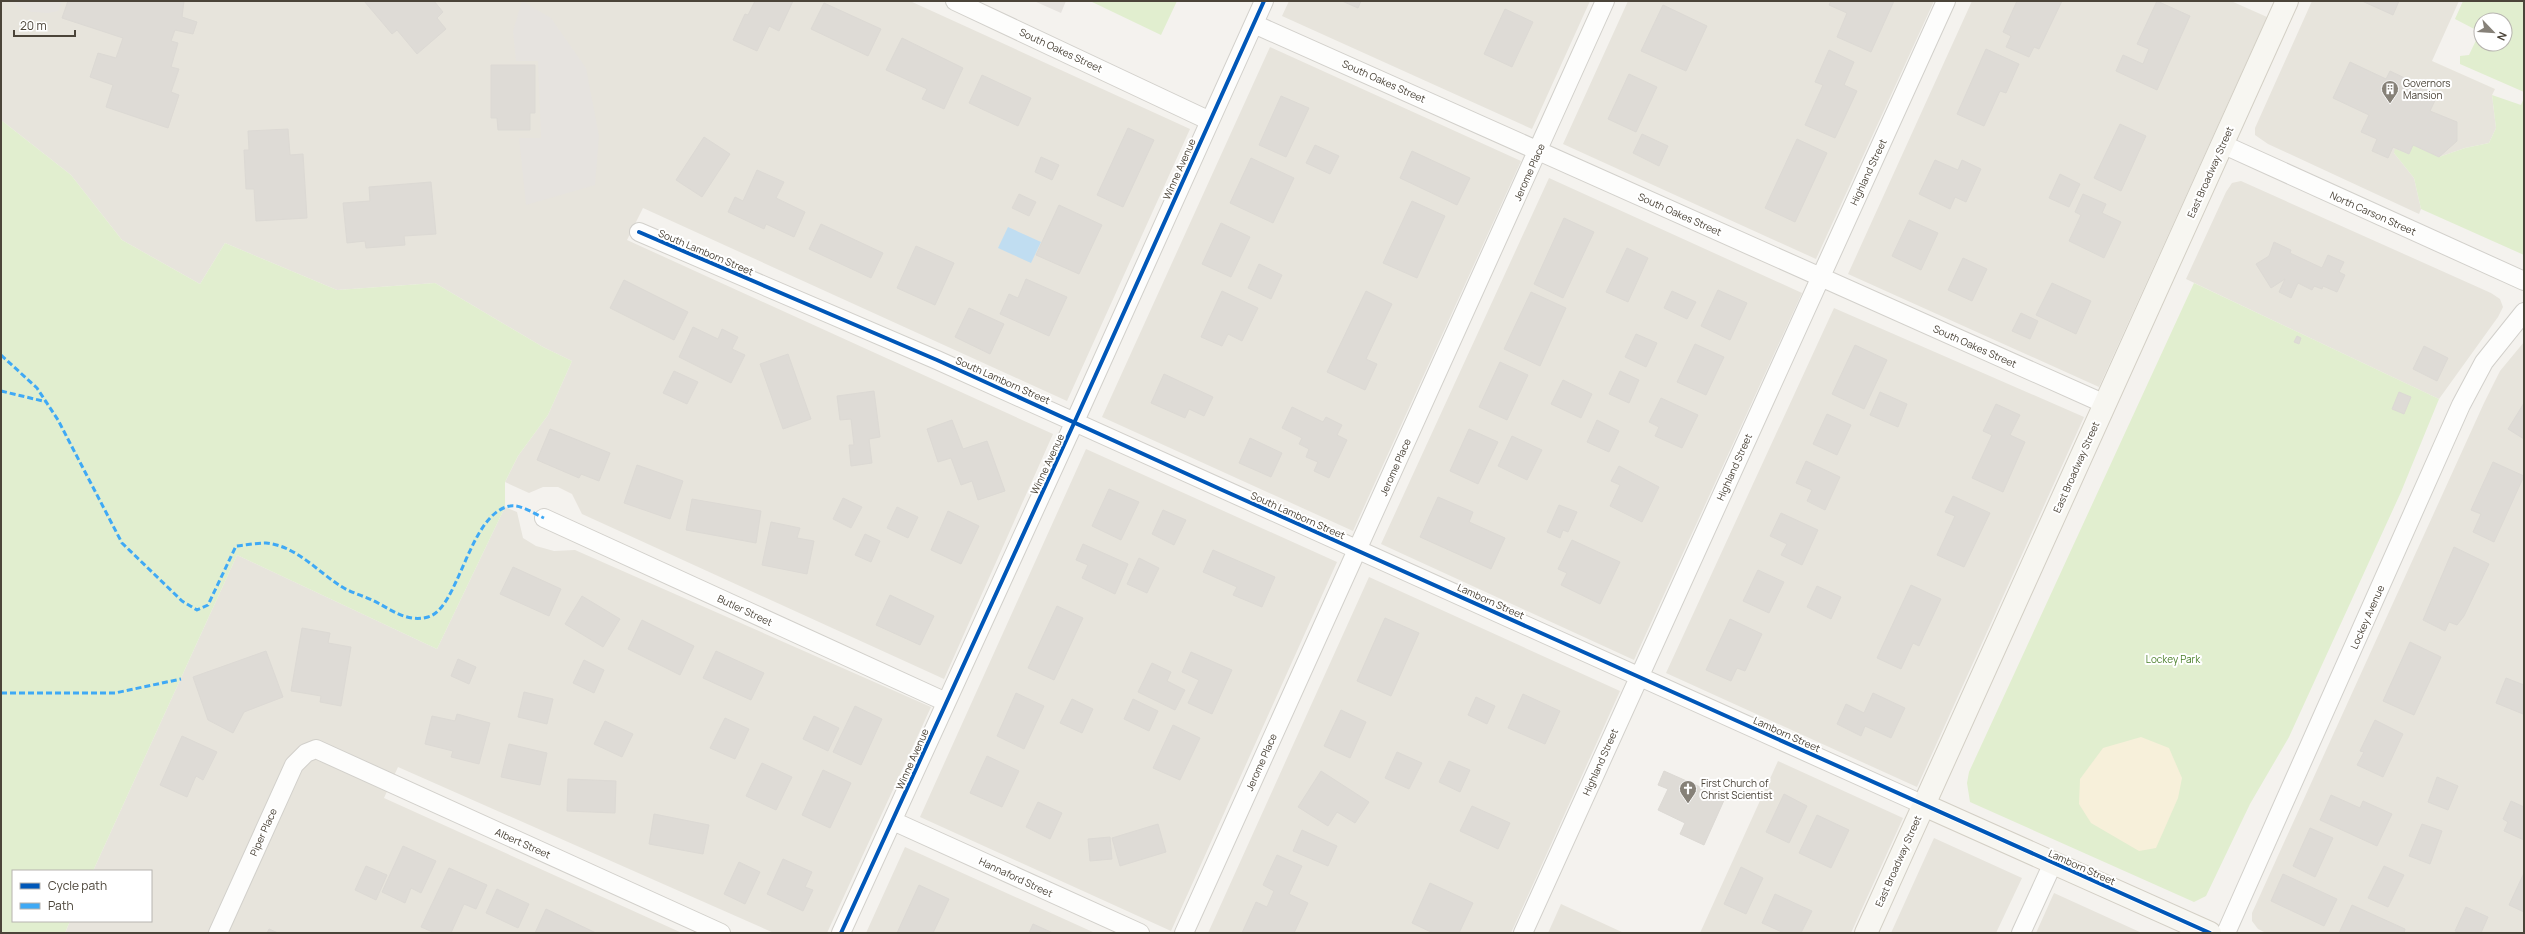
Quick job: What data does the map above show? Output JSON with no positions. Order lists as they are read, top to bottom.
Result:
{
  "streets": {
    "street": [
      "South Oakes Street",
      "Winne Avenue",
      "Jerome Place",
      "Highland Street",
      "East Broadway Street",
      "North Carson Street",
      "South Lamborn Street",
      "Lamborn Street",
      "Butler Street",
      "Lockey Avenue",
      "Piper Place",
      "Albert Street",
      "Hannaford Street"
    ]
  },
  "crossings": [
    ["South Oakes Street", "Winne Avenue"],
    ["South Oakes Street", "Jerome Place"],
    ["South Oakes Street", "Highland Street"],
    ["South Oakes Street", "East Broadway Street"],
    ["Winne Avenue", "South Lamborn Street"],
    ["Winne Avenue", "Butler Street"],
    ["Winne Avenue", "Hannaford Street"],
    ["Jerome Place", "South Lamborn Street"],
    ["Jerome Place", "Lamborn Street"],
    ["Highland Street", "Lamborn Street"],
    ["East Broadway Street", "North Carson Street"],
    ["East Broadway Street", "Lamborn Street"],
    ["South Lamborn Street", "Lamborn Street"],
    ["Piper Place", "Albert Street"]
  ],
  "parks": ["Lockey Park"],
  "places": {
    "building": ["Governors Mansion"],
    "church": ["First Church of Christ Scientist"]
  },
  "legend": ["Cycle path", "Path"],
  "scale_bar": "20 m",
  "north": "bottom right"
}
